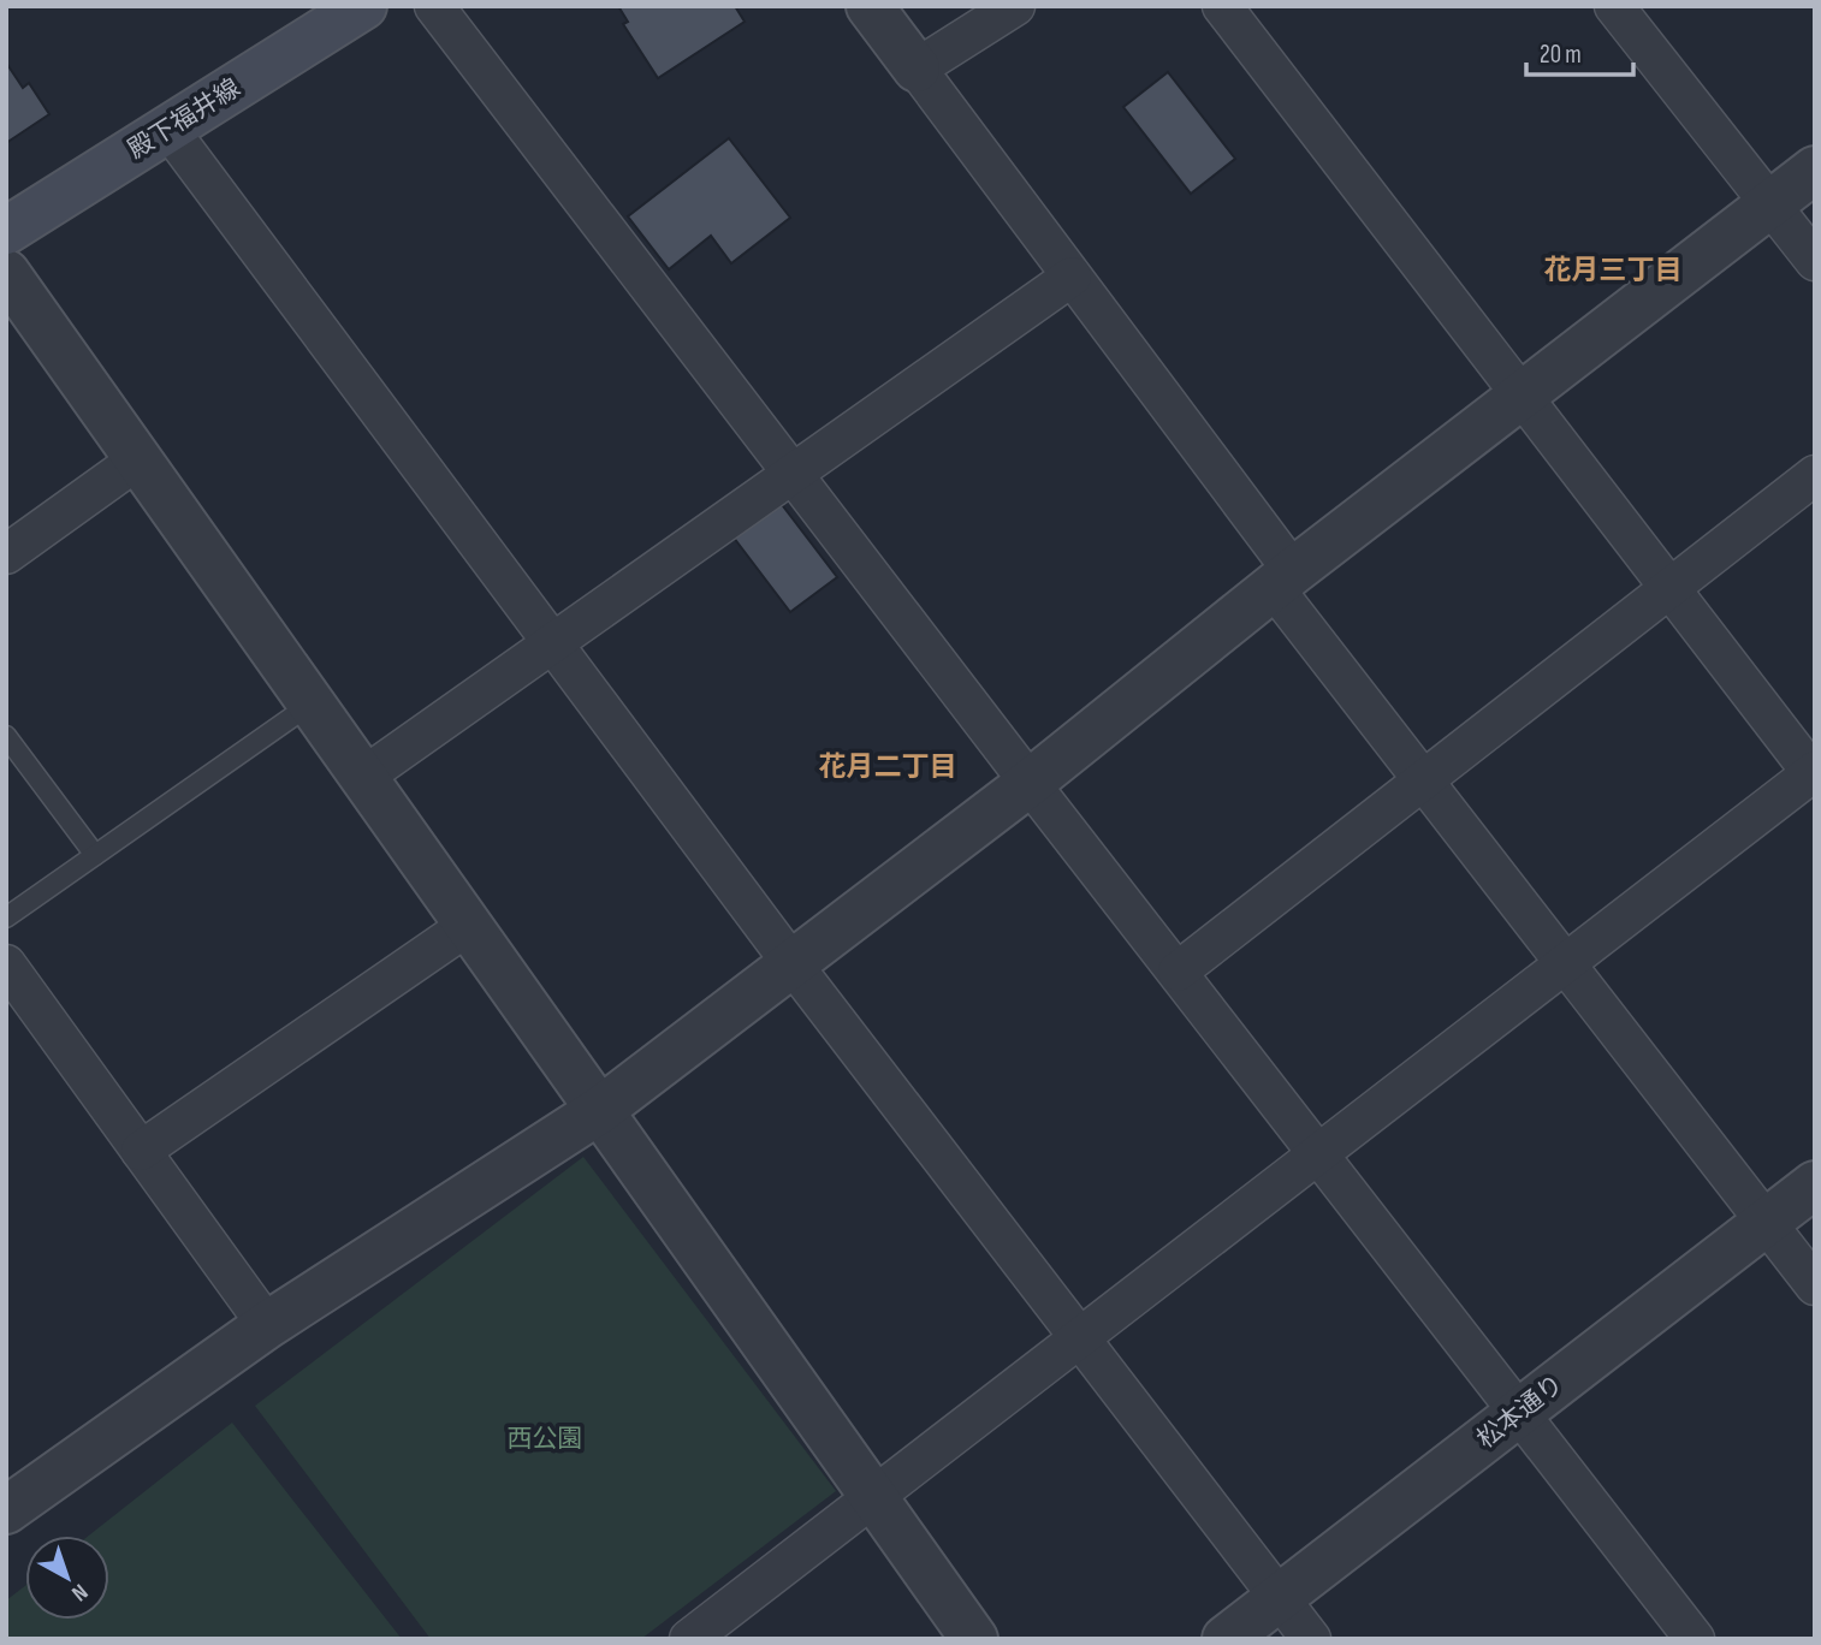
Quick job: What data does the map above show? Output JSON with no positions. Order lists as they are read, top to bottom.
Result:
{
  "streets": {
    "main road": ["殿下福井線"],
    "street": ["松本通り"]
  },
  "districts": ["花月三丁目", "花月二丁目"],
  "parks": ["西公園"],
  "scale_bar": "20 m",
  "north": "bottom right"
}
